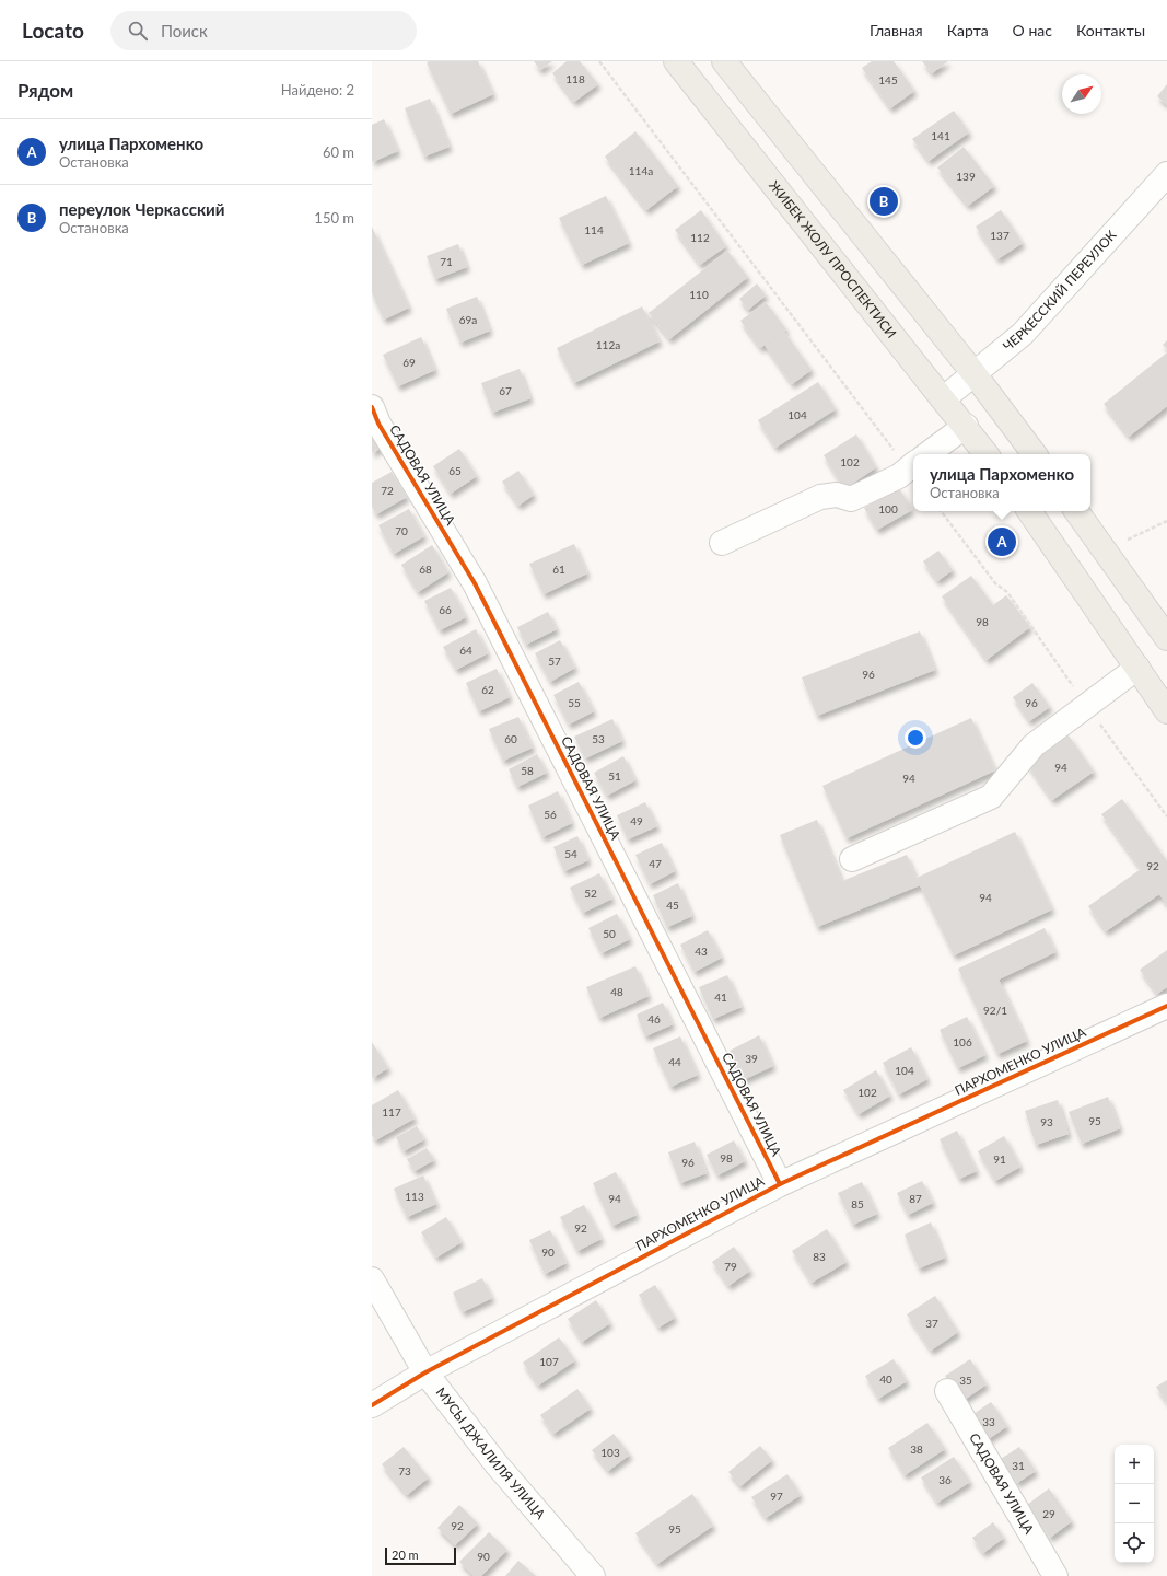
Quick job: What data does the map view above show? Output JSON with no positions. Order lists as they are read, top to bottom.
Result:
{
  "streets": {
    "main road": ["ЖИБЕК ЖОЛУ ПРОСПЕКТИСИ"],
    "street": [
      "ЧЕРКЕССКИЙ ПЕРЕУЛОК",
      "САДОВАЯ УЛИЦА",
      "ПАРХОМЕНКО УЛИЦА",
      "МУСЫ ДЖАЛИЛЯ УЛИЦА"
    ]
  },
  "crossings": [
    ["ЖИБЕК ЖОЛУ ПРОСПЕКТИСИ", "ЧЕРКЕССКИЙ ПЕРЕУЛОК"],
    ["САДОВАЯ УЛИЦА", "ПАРХОМЕНКО УЛИЦА"],
    ["ПАРХОМЕНКО УЛИЦА", "МУСЫ ДЖАЛИЛЯ УЛИЦА"]
  ],
  "house_numbers": [
    "118",
    "145",
    "141",
    "114а",
    "139",
    "114",
    "137",
    "112",
    "71",
    "110",
    "69а",
    "112а",
    "69",
    "67",
    "104",
    "102",
    "65",
    "72",
    "100",
    "70",
    "68",
    "61",
    "66",
    "98",
    "64",
    "57",
    "96",
    "62",
    "55",
    "96",
    "60",
    "53",
    "94",
    "58",
    "51",
    "94",
    "56",
    "49",
    "54",
    "47",
    "92",
    "52",
    "94",
    "45",
    "50",
    "43",
    "48",
    "41",
    "92/1",
    "46",
    "106",
    "39",
    "44",
    "104",
    "102",
    "117",
    "95",
    "93",
    "98",
    "91",
    "96",
    "113",
    "94",
    "87",
    "85",
    "92",
    "90",
    "83",
    "79",
    "37",
    "107",
    "40",
    "35",
    "33",
    "38",
    "103",
    "31",
    "73",
    "36",
    "97",
    "29",
    "92",
    "95",
    "90"
  ],
  "scale_bar": "20 m",
  "north": "top right",
  "page": {
    "header": "Locato",
    "search": "Поиск",
    "nav": [
      "Главная",
      "Карта",
      "О нас",
      "Контакты"
    ],
    "heading": ["Рядом", "Найдено: 2"],
    "list": [
      {
        "mark": "A",
        "name": "улица Пархоменко",
        "note": "Остановка",
        "value": "60 m"
      },
      {
        "mark": "B",
        "name": "переулок Черкасский",
        "note": "Остановка",
        "value": "150 m"
      }
    ],
    "pins": ["B", "A"],
    "popup": ["улица Пархоменко", "Остановка"],
    "map_buttons": ["+", "−"],
    "scale": "20 m"
  }
}
